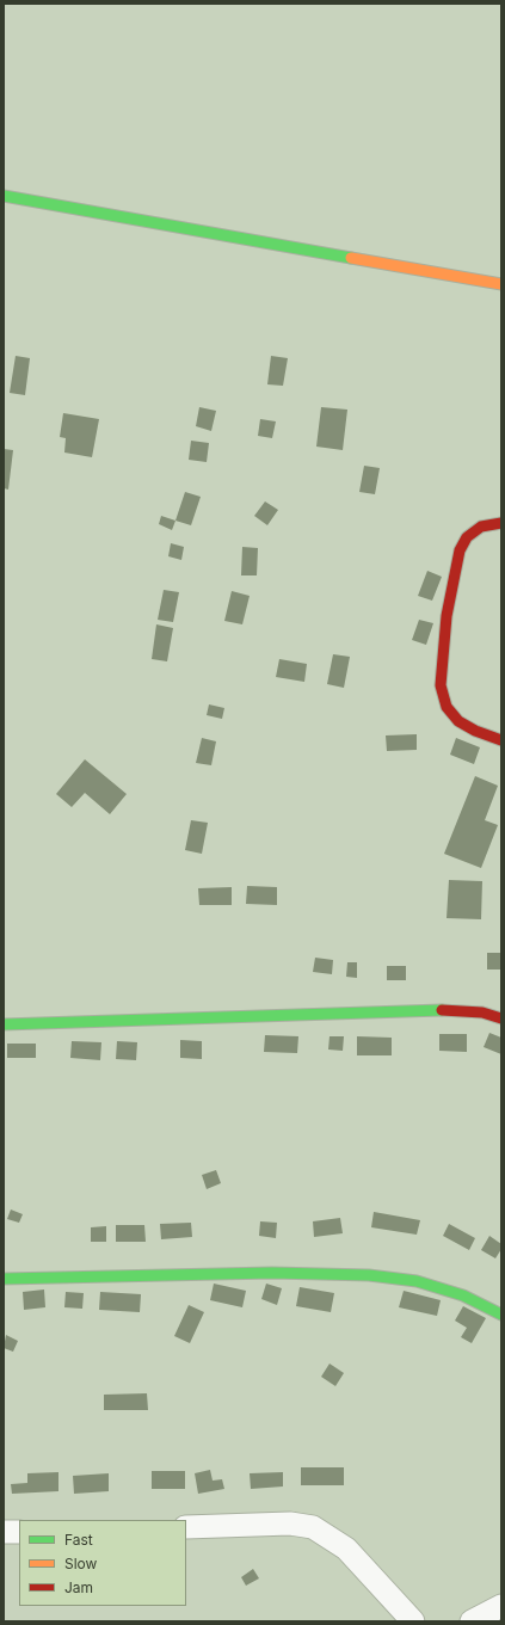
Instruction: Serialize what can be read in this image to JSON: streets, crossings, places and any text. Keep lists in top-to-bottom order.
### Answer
{
  "legend": ["Fast", "Slow", "Jam"]
}
